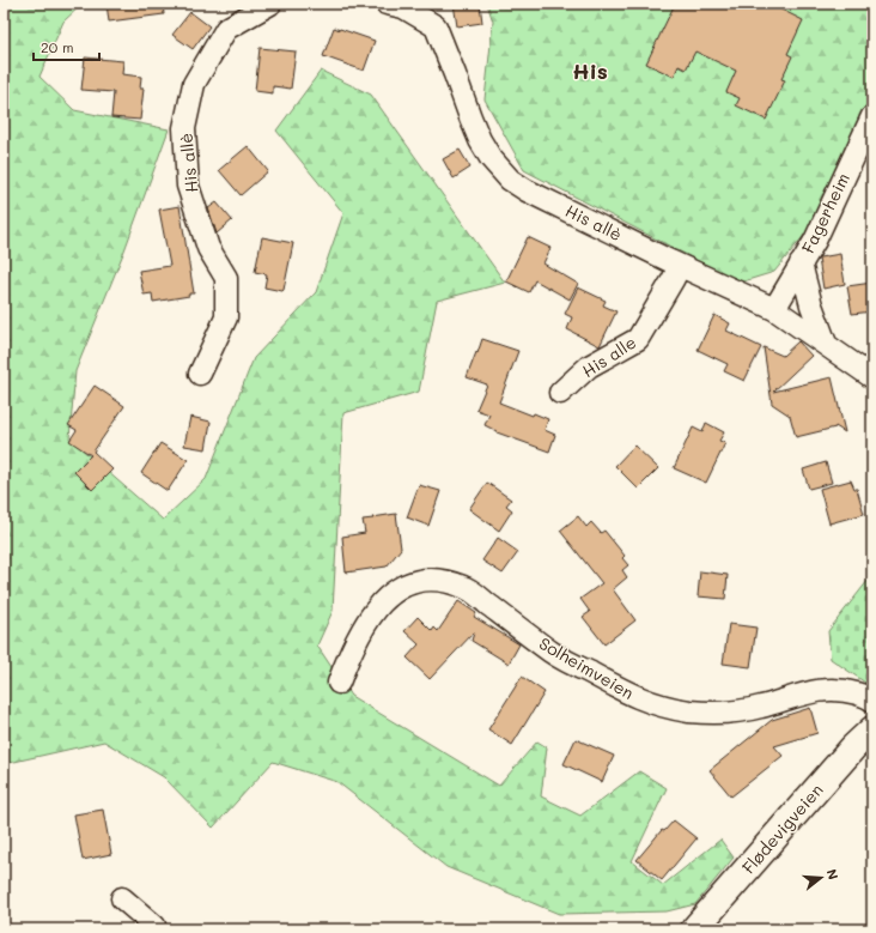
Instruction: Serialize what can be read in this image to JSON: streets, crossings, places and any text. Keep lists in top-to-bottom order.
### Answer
{
  "streets": {
    "main road": ["Flødevigveien"],
    "street": [
      "His allè",
      "Fagerheim",
      "His alle",
      "Solheimveien"
    ]
  },
  "crossings": [
    ["His allè", "Fagerheim"],
    ["His allè", "His alle"]
  ],
  "districts": ["His"],
  "scale_bar": "20 m",
  "north": "right"
}
